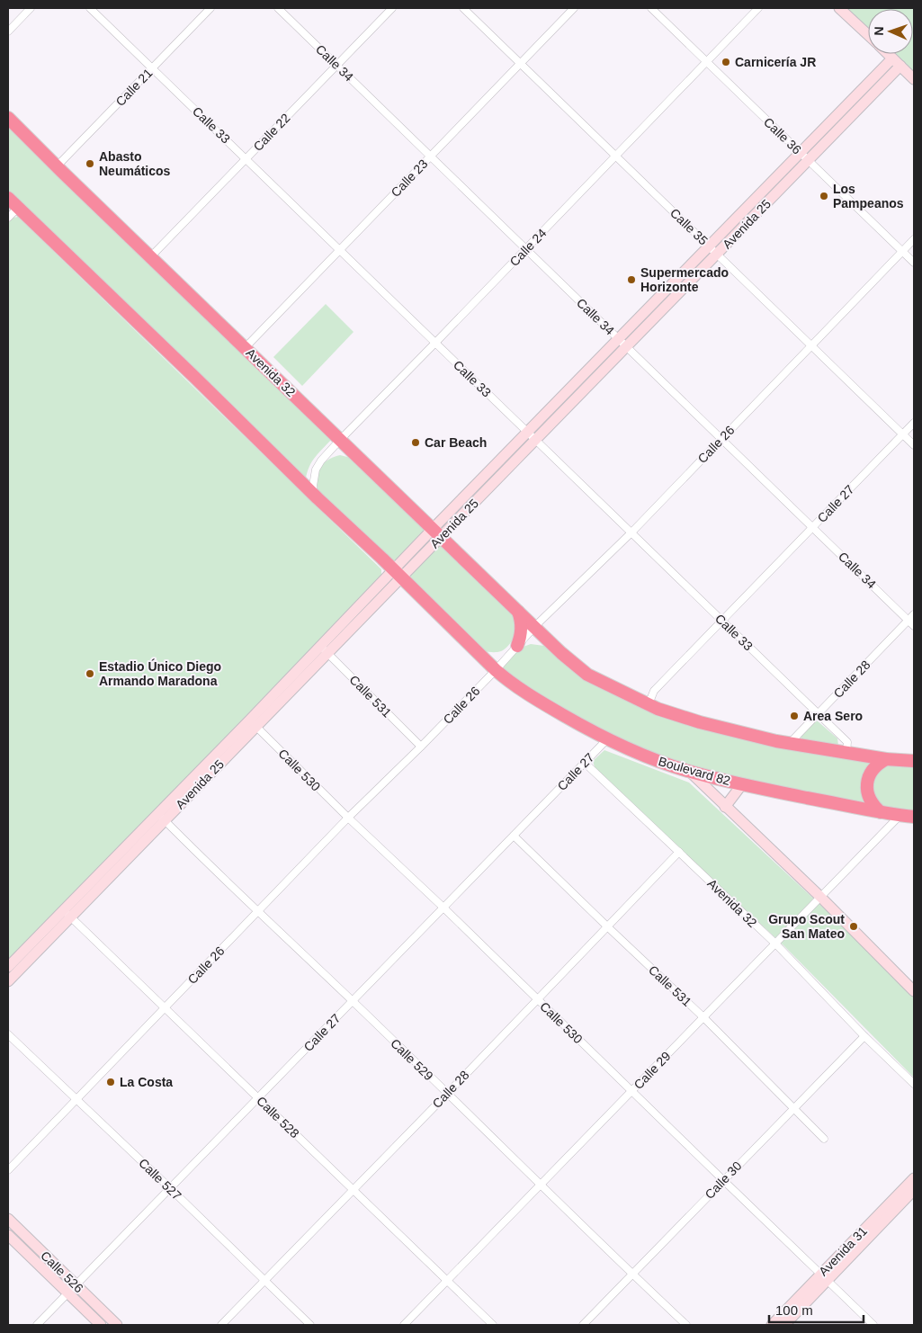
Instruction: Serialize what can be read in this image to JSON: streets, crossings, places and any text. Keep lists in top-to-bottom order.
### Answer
{
  "streets": {
    "highway": ["Avenida 32", "Boulevard 82"],
    "main road": ["Avenida 25", "Avenida 31", "Calle 526"],
    "street": [
      "Calle 34",
      "Calle 21",
      "Calle 33",
      "Calle 22",
      "Calle 36",
      "Calle 23",
      "Calle 35",
      "Calle 24",
      "Calle 26",
      "Calle 27",
      "Calle 28",
      "Calle 531",
      "Calle 530",
      "Calle 529",
      "Calle 29",
      "Calle 528",
      "Calle 527",
      "Calle 30"
    ]
  },
  "crossings": [
    ["Calle 34", "Calle 22"],
    ["Calle 34", "Calle 23"],
    ["Calle 34", "Avenida 25"],
    ["Calle 34", "Calle 24"],
    ["Calle 34", "Calle 26"],
    ["Calle 34", "Calle 27"],
    ["Calle 34", "Calle 28"],
    ["Calle 21", "Calle 33"],
    ["Calle 21", "Avenida 32"],
    ["Calle 33", "Calle 22"],
    ["Calle 33", "Calle 23"],
    ["Calle 33", "Avenida 25"],
    ["Calle 33", "Calle 24"],
    ["Calle 33", "Calle 26"],
    ["Calle 33", "Calle 27"],
    ["Calle 33", "Calle 28"],
    ["Calle 22", "Avenida 32"],
    ["Calle 36", "Avenida 25"],
    ["Calle 36", "Calle 24"],
    ["Calle 36", "Calle 26"],
    ["Calle 23", "Calle 35"],
    ["Calle 23", "Avenida 32"],
    ["Avenida 25", "Calle 35"],
    ["Avenida 25", "Avenida 32"],
    ["Avenida 25", "Calle 531"],
    ["Avenida 25", "Calle 530"],
    ["Avenida 25", "Calle 529"],
    ["Avenida 25", "Calle 528"],
    ["Calle 35", "Calle 24"],
    ["Calle 35", "Calle 26"],
    ["Calle 35", "Calle 27"],
    ["Calle 24", "Avenida 32"],
    ["Avenida 32", "Calle 26"],
    ["Avenida 32", "Calle 27"],
    ["Avenida 32", "Calle 28"],
    ["Avenida 32", "Calle 29"],
    ["Avenida 32", "Calle 30"],
    ["Calle 26", "Calle 531"],
    ["Calle 26", "Calle 530"],
    ["Calle 26", "Boulevard 82"],
    ["Calle 26", "Calle 529"],
    ["Calle 26", "Calle 528"],
    ["Calle 26", "Calle 527"],
    ["Calle 27", "Calle 531"],
    ["Calle 27", "Calle 530"],
    ["Calle 27", "Boulevard 82"],
    ["Calle 27", "Calle 529"],
    ["Calle 27", "Calle 528"],
    ["Calle 27", "Calle 527"],
    ["Calle 27", "Calle 526"],
    ["Calle 28", "Calle 531"],
    ["Calle 28", "Calle 530"],
    ["Calle 28", "Calle 529"],
    ["Calle 28", "Calle 528"],
    ["Calle 28", "Calle 527"],
    ["Calle 531", "Calle 29"],
    ["Calle 531", "Calle 30"],
    ["Calle 530", "Calle 29"],
    ["Calle 530", "Calle 30"],
    ["Calle 530", "Avenida 31"],
    ["Boulevard 82", "Calle 29"],
    ["Calle 529", "Calle 29"],
    ["Calle 529", "Calle 30"],
    ["Calle 29", "Calle 528"]
  ],
  "places": [
    "Carnicería JR",
    "Abasto Neumáticos",
    "Los Pampeanos",
    "Supermercado Horizonte",
    "Car Beach",
    "Estadio Único Diego Armando Maradona",
    "Area Sero",
    "Grupo Scout San Mateo",
    "La Costa"
  ],
  "scale_bar": "100 m",
  "north": "left"
}
